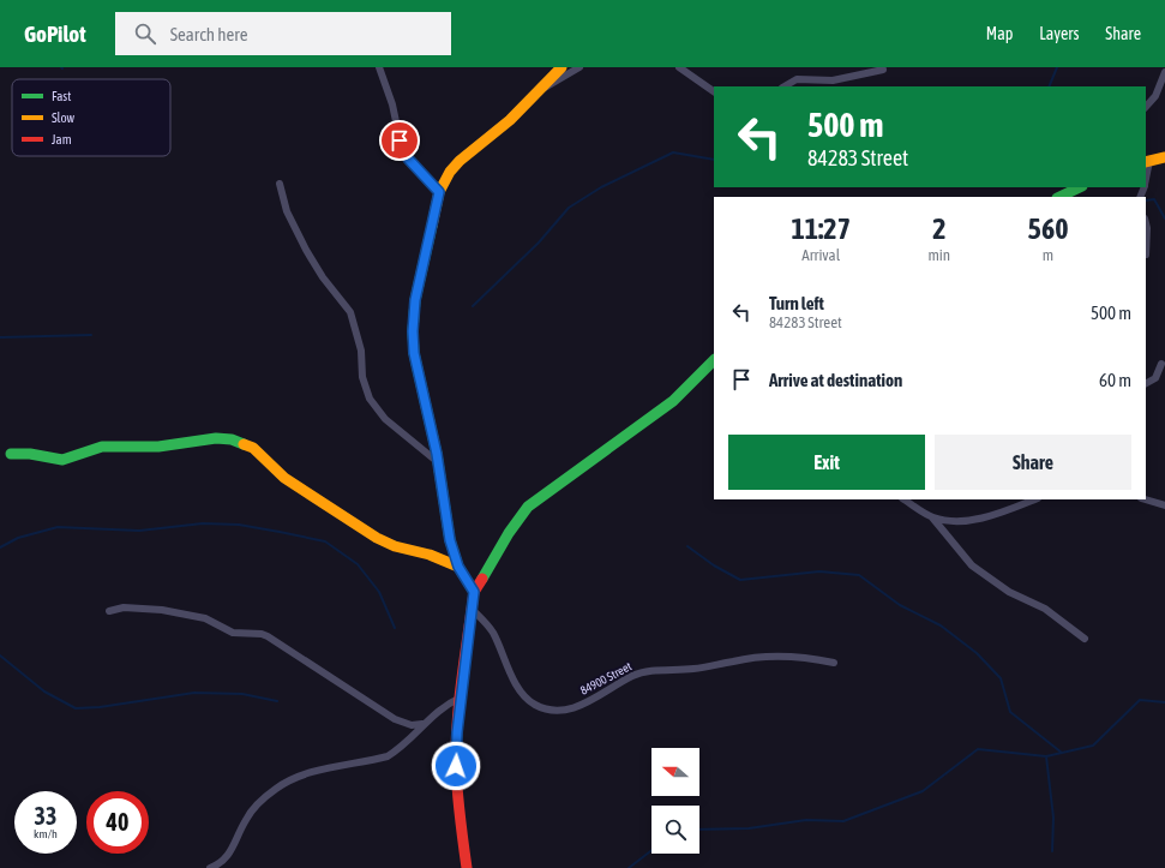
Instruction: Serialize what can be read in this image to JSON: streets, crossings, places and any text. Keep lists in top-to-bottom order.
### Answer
{
  "streets": {
    "street": ["84900 Street"]
  },
  "legend": ["Fast", "Slow", "Jam"],
  "north": "left",
  "page": {
    "header": "GoPilot",
    "search": "Search here",
    "nav": ["Map", "Layers", "Share"],
    "turn": ["500 m", "84283 Street"],
    "eta": [
      "11:27",
      "Arrival",
      "2",
      "min",
      "560",
      "m"
    ],
    "list": [
      {
        "name": "Turn left",
        "note": "84283 Street",
        "value": "500 m"
      },
      {
        "name": "Arrive at destination",
        "value": "60 m"
      }
    ],
    "buttons": ["Exit", "Share"],
    "speed": "33 km/h",
    "limit": "40"
  }
}
